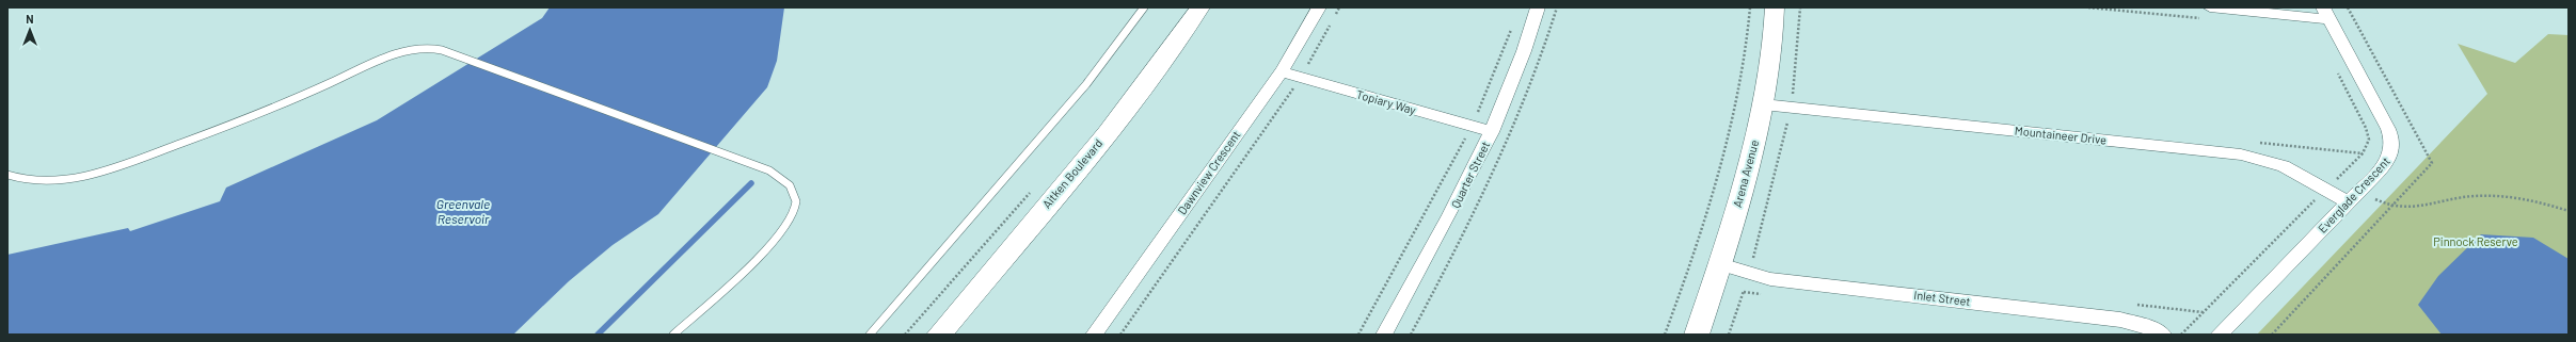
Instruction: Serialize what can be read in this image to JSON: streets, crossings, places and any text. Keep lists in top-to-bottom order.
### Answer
{
  "streets": {
    "main road": ["Aitken Boulevard", "Arena Avenue"],
    "street": [
      "Topiary Way",
      "Mountaineer Drive",
      "Dawnview Crescent",
      "Quarter Street",
      "Everglade Crescent",
      "Inlet Street"
    ]
  },
  "crossings": [
    ["Topiary Way", "Dawnview Crescent"],
    ["Topiary Way", "Quarter Street"],
    ["Mountaineer Drive", "Arena Avenue"],
    ["Mountaineer Drive", "Everglade Crescent"],
    ["Arena Avenue", "Inlet Street"]
  ],
  "water": ["Greenvale Reservoir"],
  "parks": ["Pinnock Reserve"],
  "north": "top"
}
